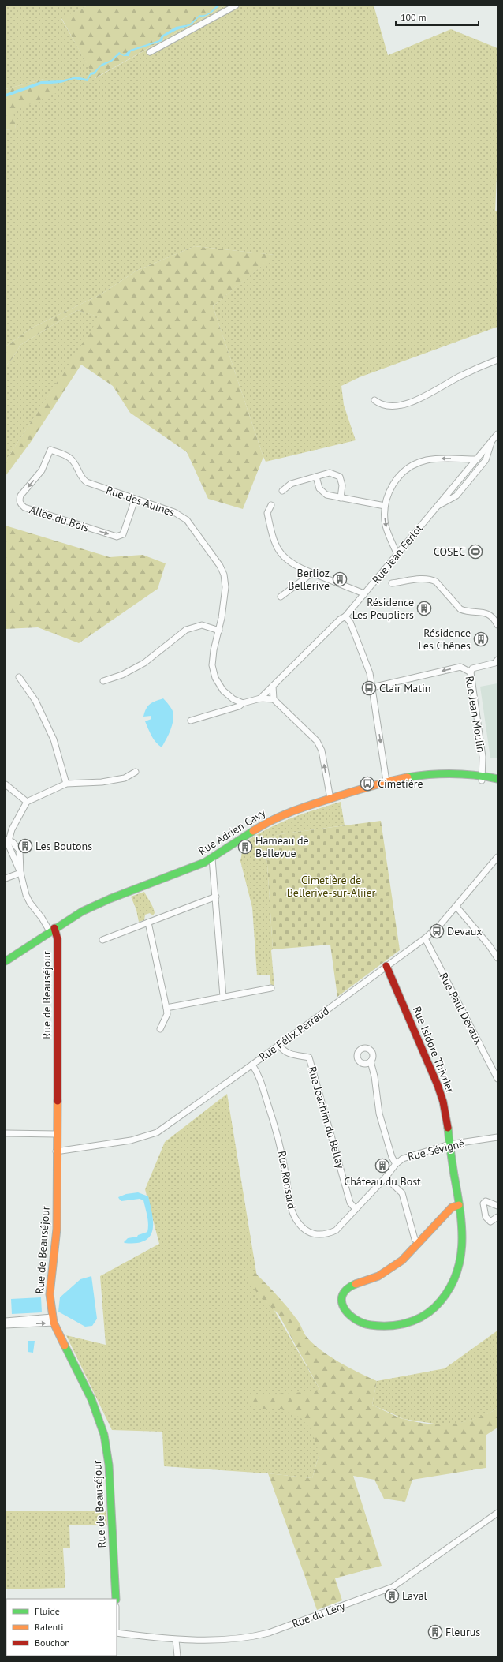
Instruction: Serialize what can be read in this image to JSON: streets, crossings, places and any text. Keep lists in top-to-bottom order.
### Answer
{
  "streets": {
    "street": [
      "Rue des Aulnes",
      "Allée du Bois",
      "Rue Jean Ferlot",
      "Rue Jean Moulin",
      "Rue Adrien Cavy",
      "Rue de Beauséjour",
      "Rue Paul Devaux",
      "Rue Félix Perraud",
      "Rue Isidore Thivrier",
      "Rue Joachim du Bellay",
      "Rue Sévigné",
      "Rue Ronsard",
      "Rue du Léry"
    ]
  },
  "crossings": [
    ["Rue des Aulnes", "Allée du Bois"],
    ["Rue Jean Moulin", "Rue Adrien Cavy"],
    ["Rue Adrien Cavy", "Rue de Beauséjour"],
    ["Rue de Beauséjour", "Rue Félix Perraud"],
    ["Rue Paul Devaux", "Rue Félix Perraud"],
    ["Rue Félix Perraud", "Rue Isidore Thivrier"],
    ["Rue Félix Perraud", "Rue Joachim du Bellay"],
    ["Rue Félix Perraud", "Rue Ronsard"],
    ["Rue Isidore Thivrier", "Rue Sévigné"],
    ["Rue Joachim du Bellay", "Rue Ronsard"],
    ["Rue Sévigné", "Rue Ronsard"]
  ],
  "one_way": ["Rue Jean Moulin"],
  "parks": ["Cimetière de Bellerive-sur-Aliier"],
  "places": {
    "sports": ["COSEC"],
    "building": [
      "Berlioz Bellerive",
      "Résidence Les Peupliers",
      "Résidence Les Chênes",
      "Les Boutons",
      "Hameau de Bellevue",
      "Château du Bost",
      "Laval",
      "Fleurus"
    ],
    "bus stop": ["Clair Matin", "Cimetière", "Devaux"]
  },
  "legend": ["Fluide", "Ralenti", "Bouchon"],
  "scale_bar": "100 m"
}
